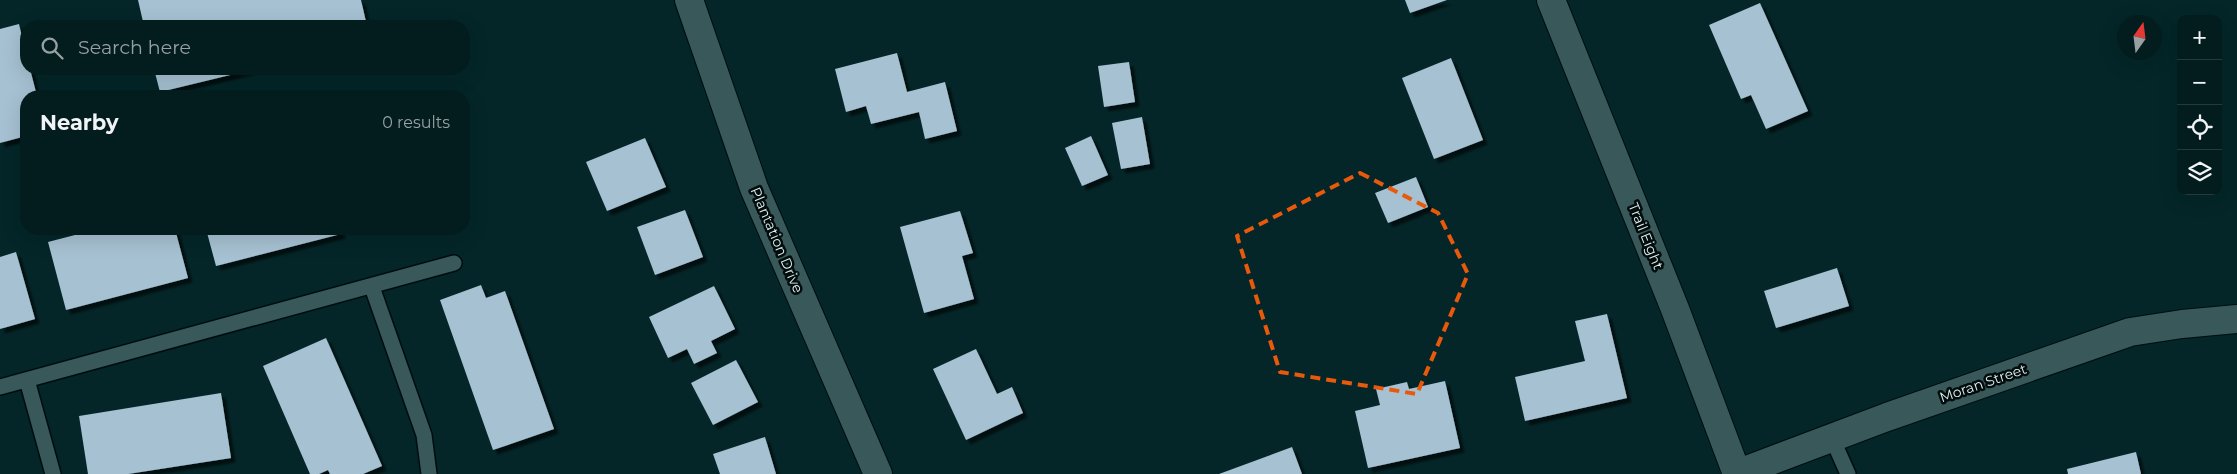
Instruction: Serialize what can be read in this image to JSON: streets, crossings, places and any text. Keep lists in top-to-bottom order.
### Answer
{
  "streets": {
    "street": ["Trail Eight", "Plantation Drive", "Moran Street"]
  },
  "crossings": [
    ["Trail Eight", "Moran Street"]
  ],
  "north": "top",
  "page": {
    "map_buttons": ["+", "−"],
    "search": "Search here",
    "heading": ["Nearby", "0 results"]
  }
}
